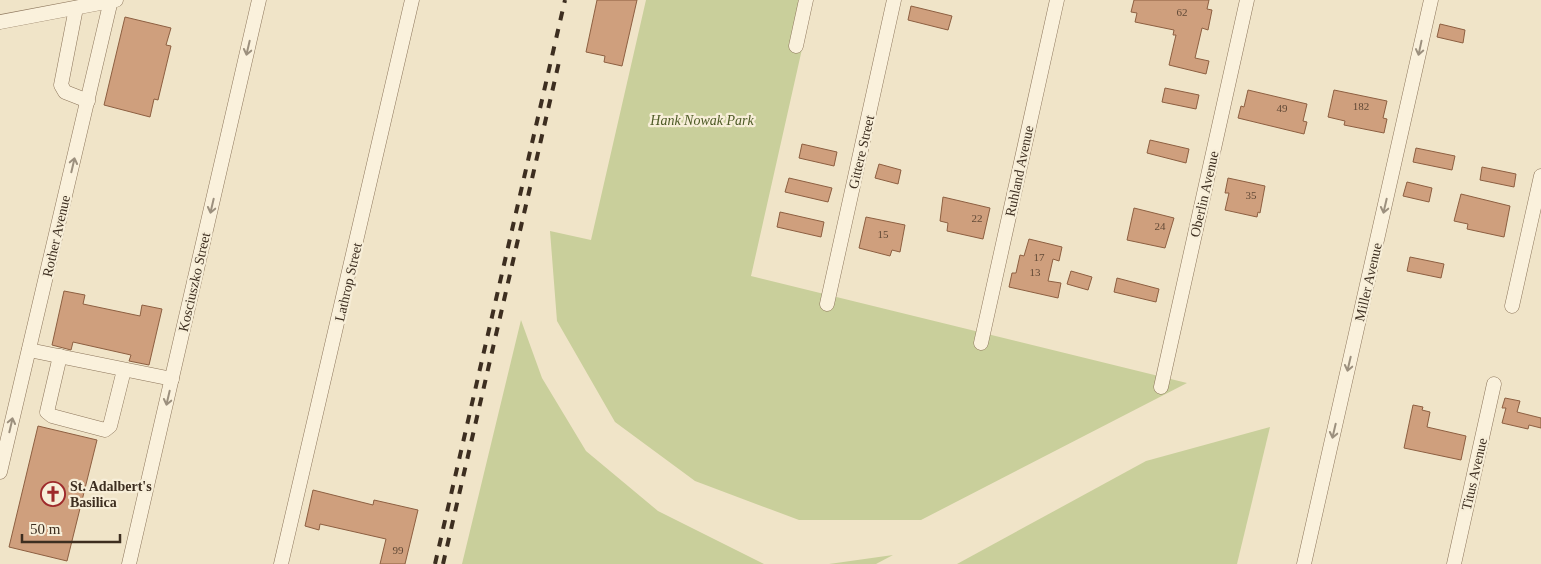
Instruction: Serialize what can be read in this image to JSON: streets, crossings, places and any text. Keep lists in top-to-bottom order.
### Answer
{
  "streets": {
    "street": [
      "Gittere Street",
      "Ruhland Avenue",
      "Oberlin Avenue",
      "Rother Avenue",
      "Kosciuszko Street",
      "Lathrop Street",
      "Miller Avenue",
      "Titus Avenue"
    ]
  },
  "one_way": ["Rother Avenue", "Kosciuszko Street", "Miller Avenue"],
  "parks": ["Hank Nowak Park"],
  "places": {
    "church": ["St. Adalbert's Basilica"]
  },
  "house_numbers": [
    "62",
    "182",
    "49",
    "35",
    "22",
    "24",
    "15",
    "17",
    "13",
    "99"
  ],
  "scale_bar": "50 m"
}
